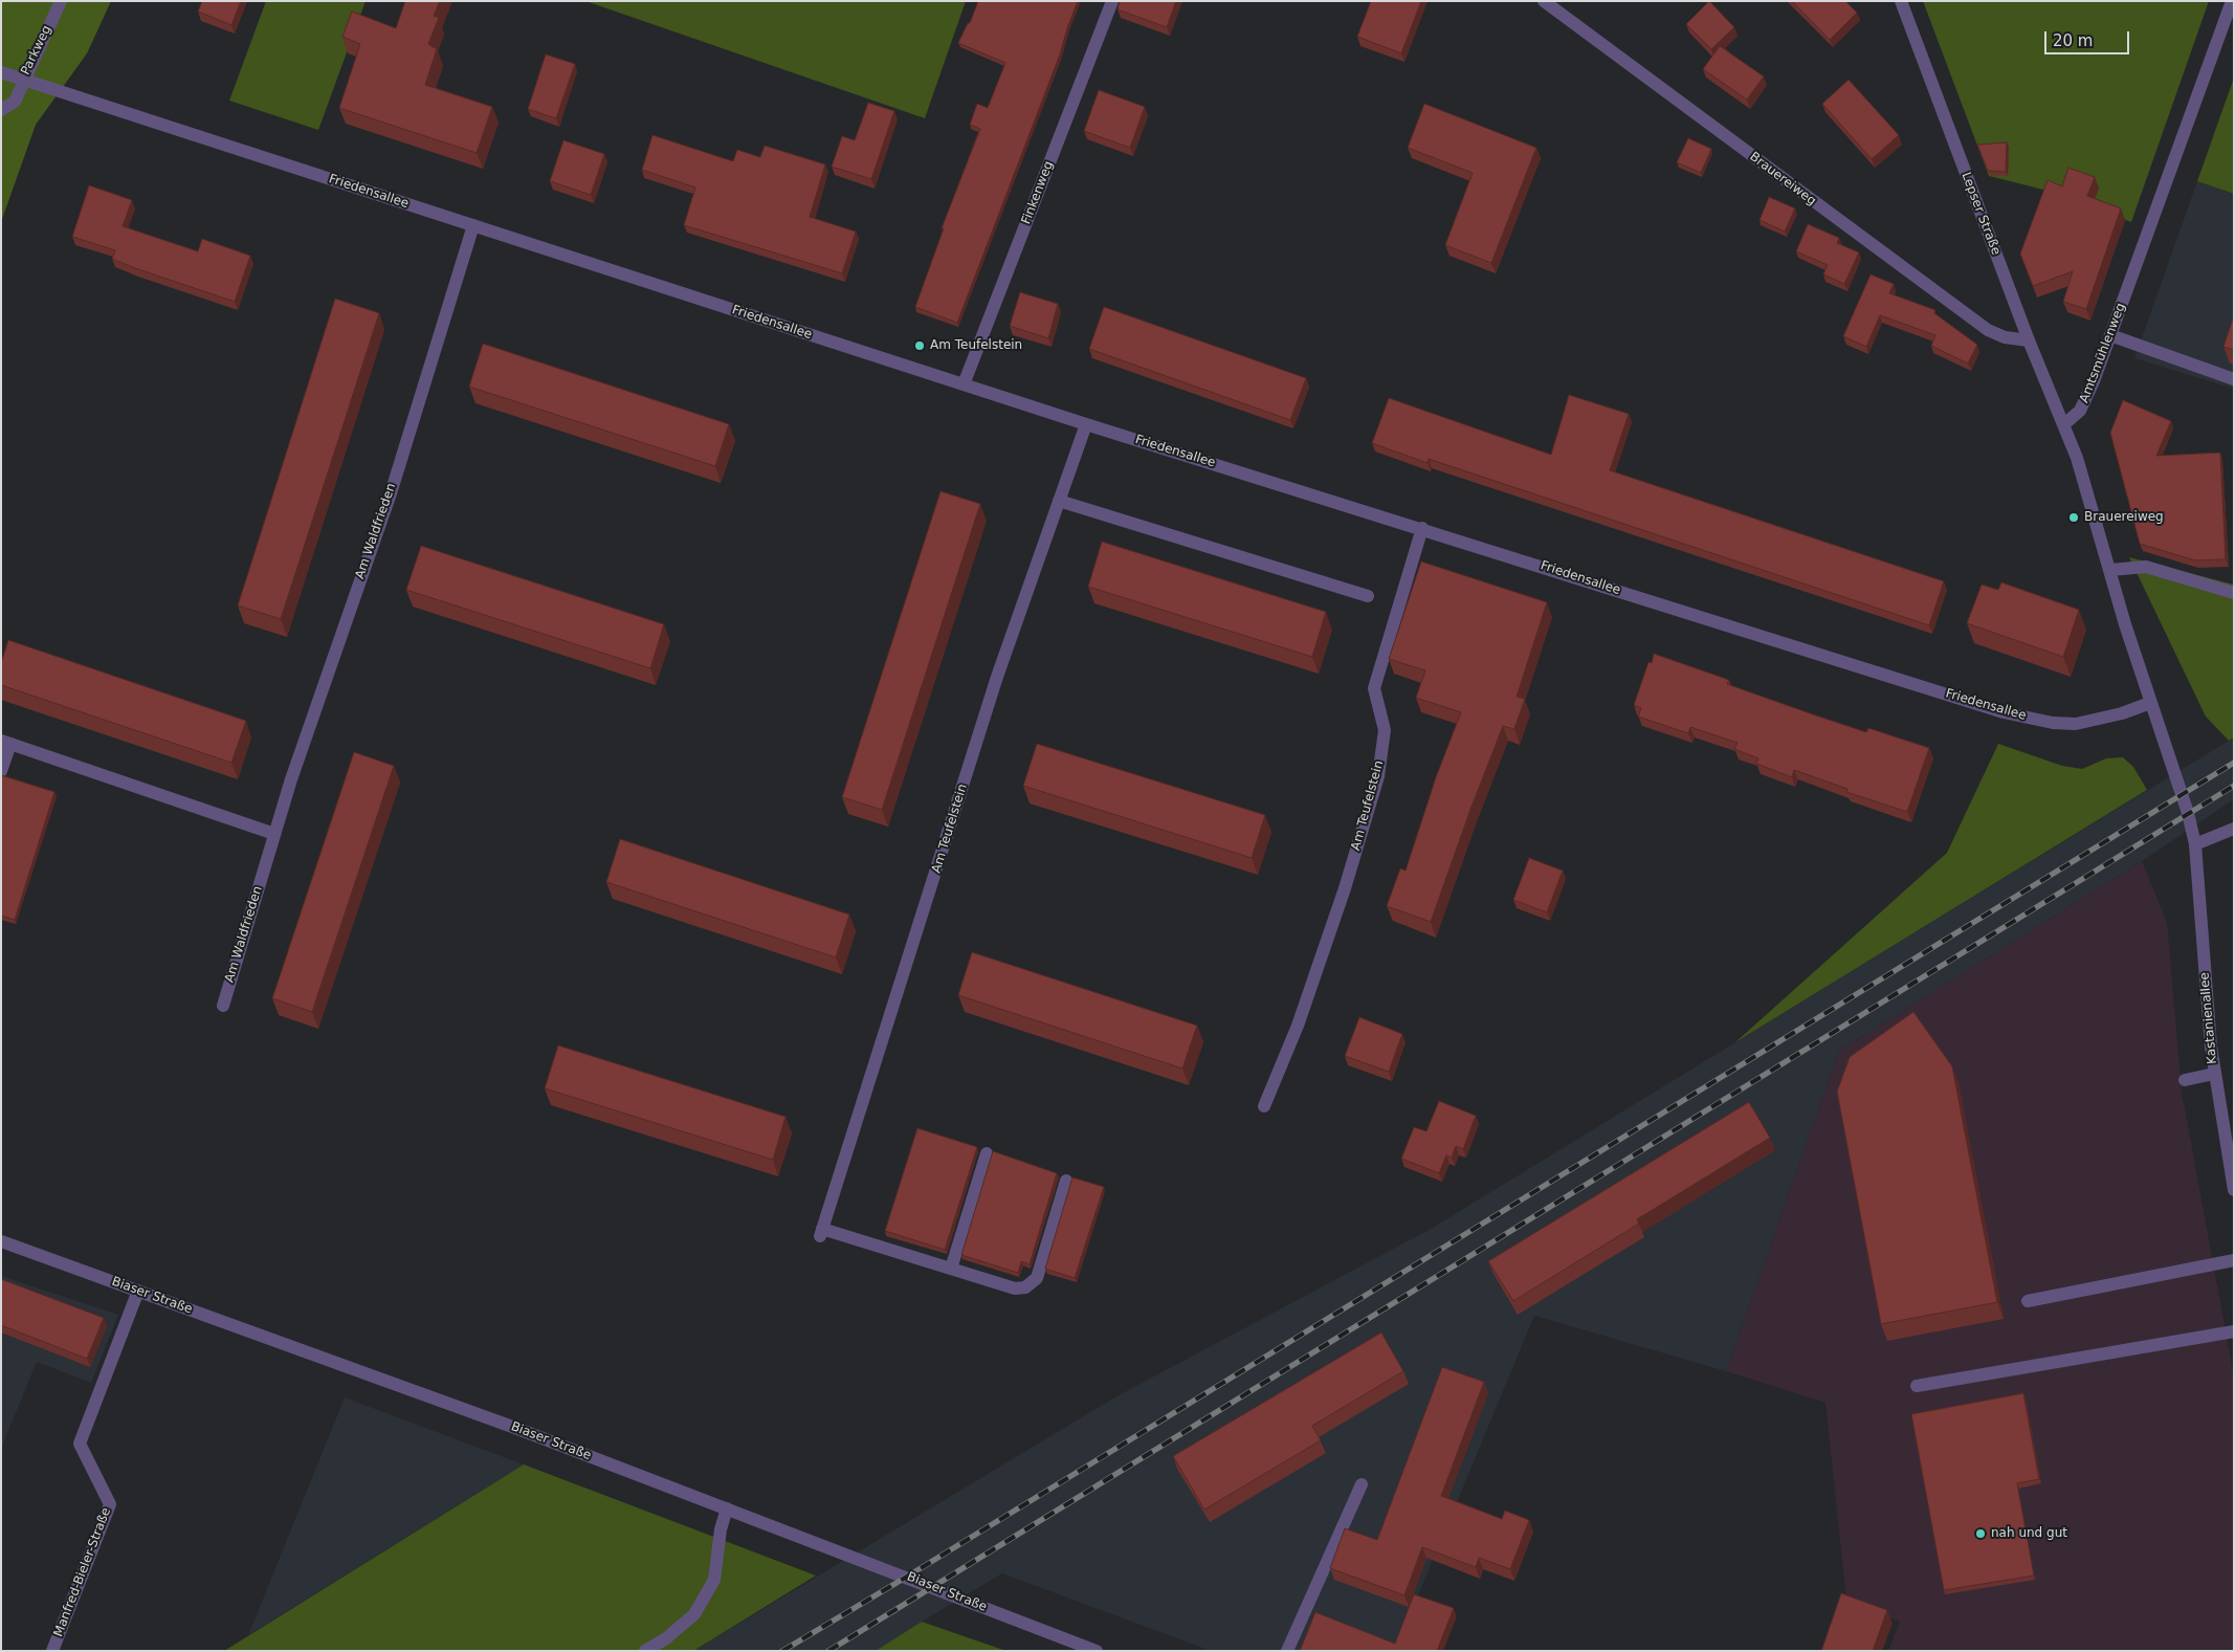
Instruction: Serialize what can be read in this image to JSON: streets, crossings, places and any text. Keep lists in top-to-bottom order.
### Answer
{
  "streets": {
    "street": [
      "Parkweg",
      "Brauereiweg",
      "Friedensallee",
      "Finkenweg",
      "Lepser Straße",
      "Amtsmühlenweg",
      "Am Waldfrieden",
      "Am Teufelstein",
      "Kastanienallee",
      "Biaser Straße",
      "Manfred-Bieler-Straße"
    ]
  },
  "crossings": [
    ["Parkweg", "Friedensallee"],
    ["Brauereiweg", "Lepser Straße"],
    ["Friedensallee", "Finkenweg"],
    ["Friedensallee", "Am Waldfrieden"],
    ["Friedensallee", "Am Teufelstein"],
    ["Lepser Straße", "Amtsmühlenweg"],
    ["Biaser Straße", "Manfred-Bieler-Straße"]
  ],
  "places": ["Am Teufelstein", "Brauereiweg", "nah und gut"],
  "scale_bar": "20 m"
}
